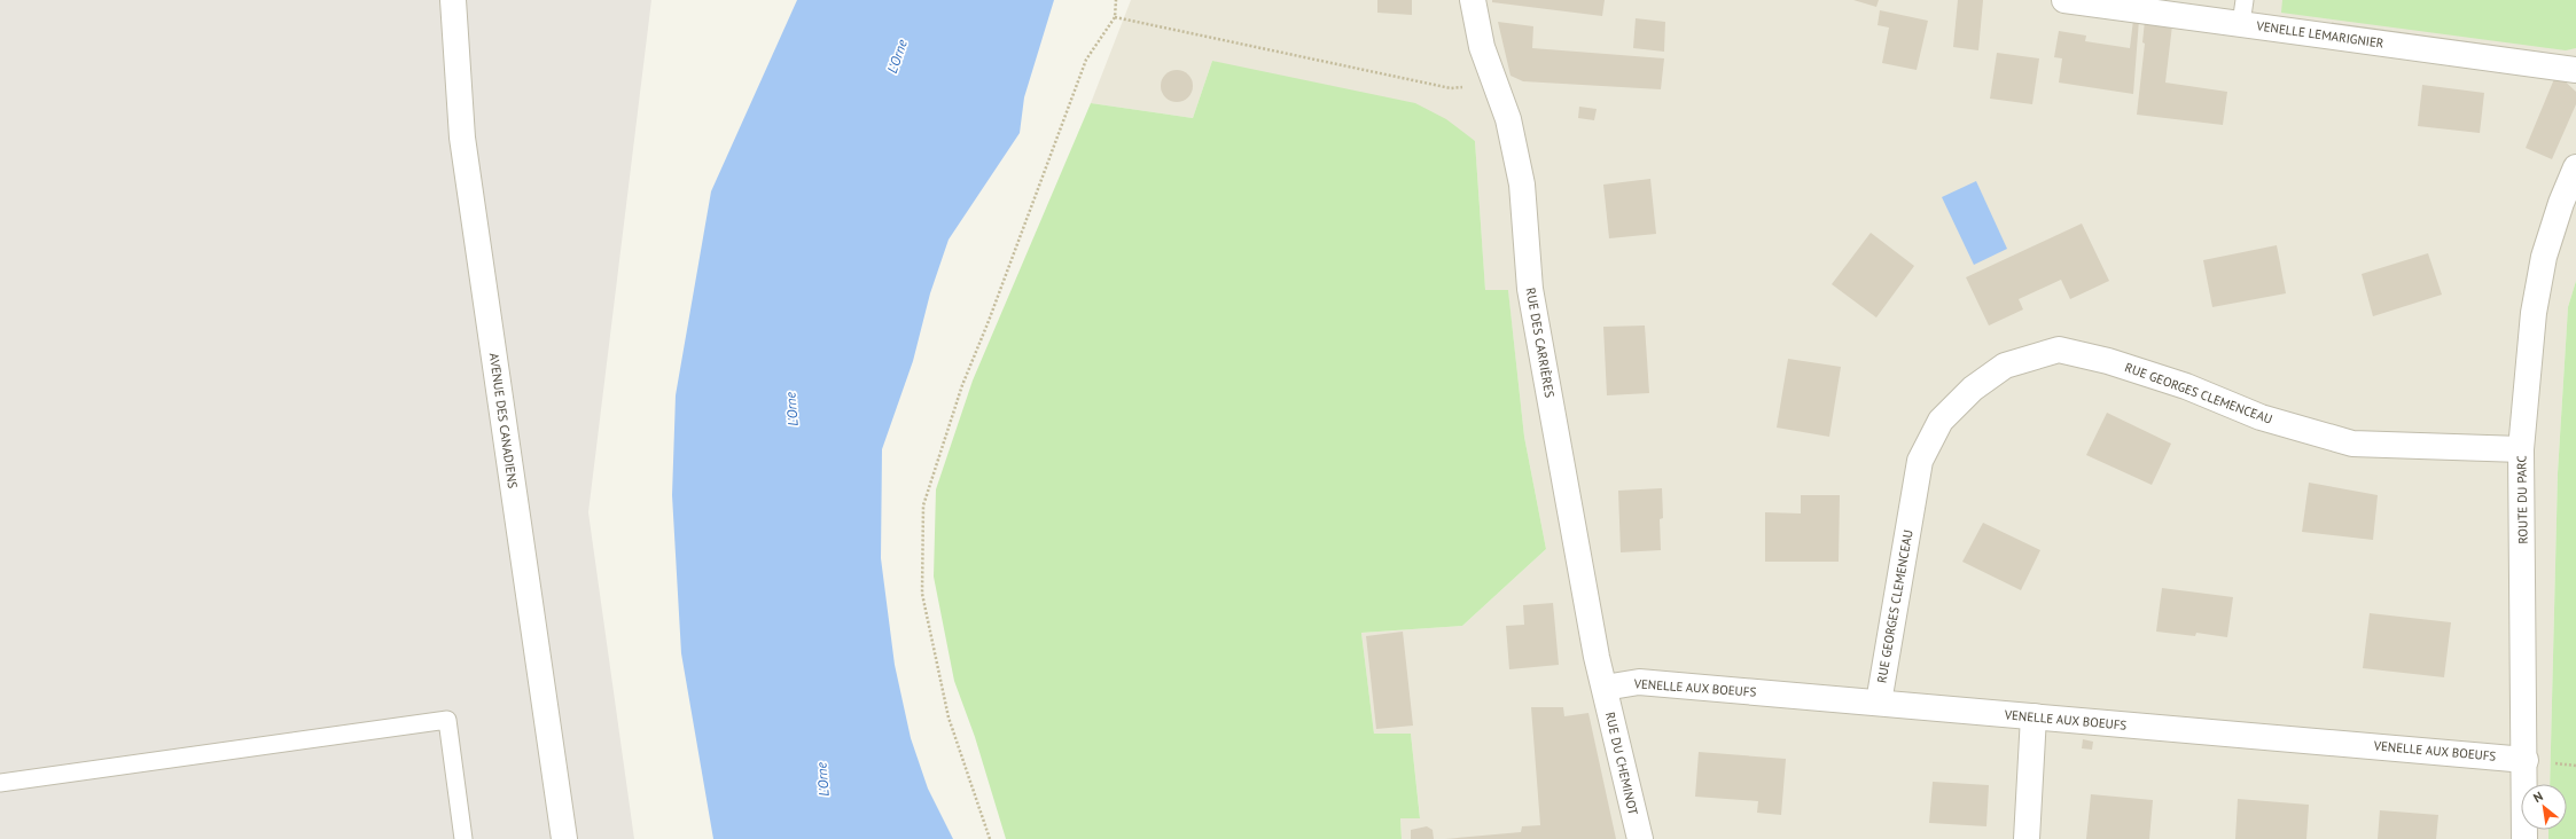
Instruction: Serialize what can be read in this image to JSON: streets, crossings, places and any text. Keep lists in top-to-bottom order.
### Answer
{
  "streets": {
    "street": [
      "VENELLE LEMARIGNIER",
      "RUE DES CARRIÈRES",
      "RUE GEORGES CLEMENCEAU",
      "AVENUE DES CANADIENS",
      "ROUTE DU PARC",
      "VENELLE AUX BOEUFS",
      "RUE DU CHEMINOT"
    ]
  },
  "crossings": [
    ["RUE DES CARRIÈRES", "VENELLE AUX BOEUFS"],
    ["RUE DES CARRIÈRES", "RUE DU CHEMINOT"],
    ["RUE GEORGES CLEMENCEAU", "ROUTE DU PARC"],
    ["RUE GEORGES CLEMENCEAU", "VENELLE AUX BOEUFS"],
    ["ROUTE DU PARC", "VENELLE AUX BOEUFS"],
    ["VENELLE AUX BOEUFS", "RUE DU CHEMINOT"]
  ],
  "water": ["L'Orne"],
  "north": "top left"
}
